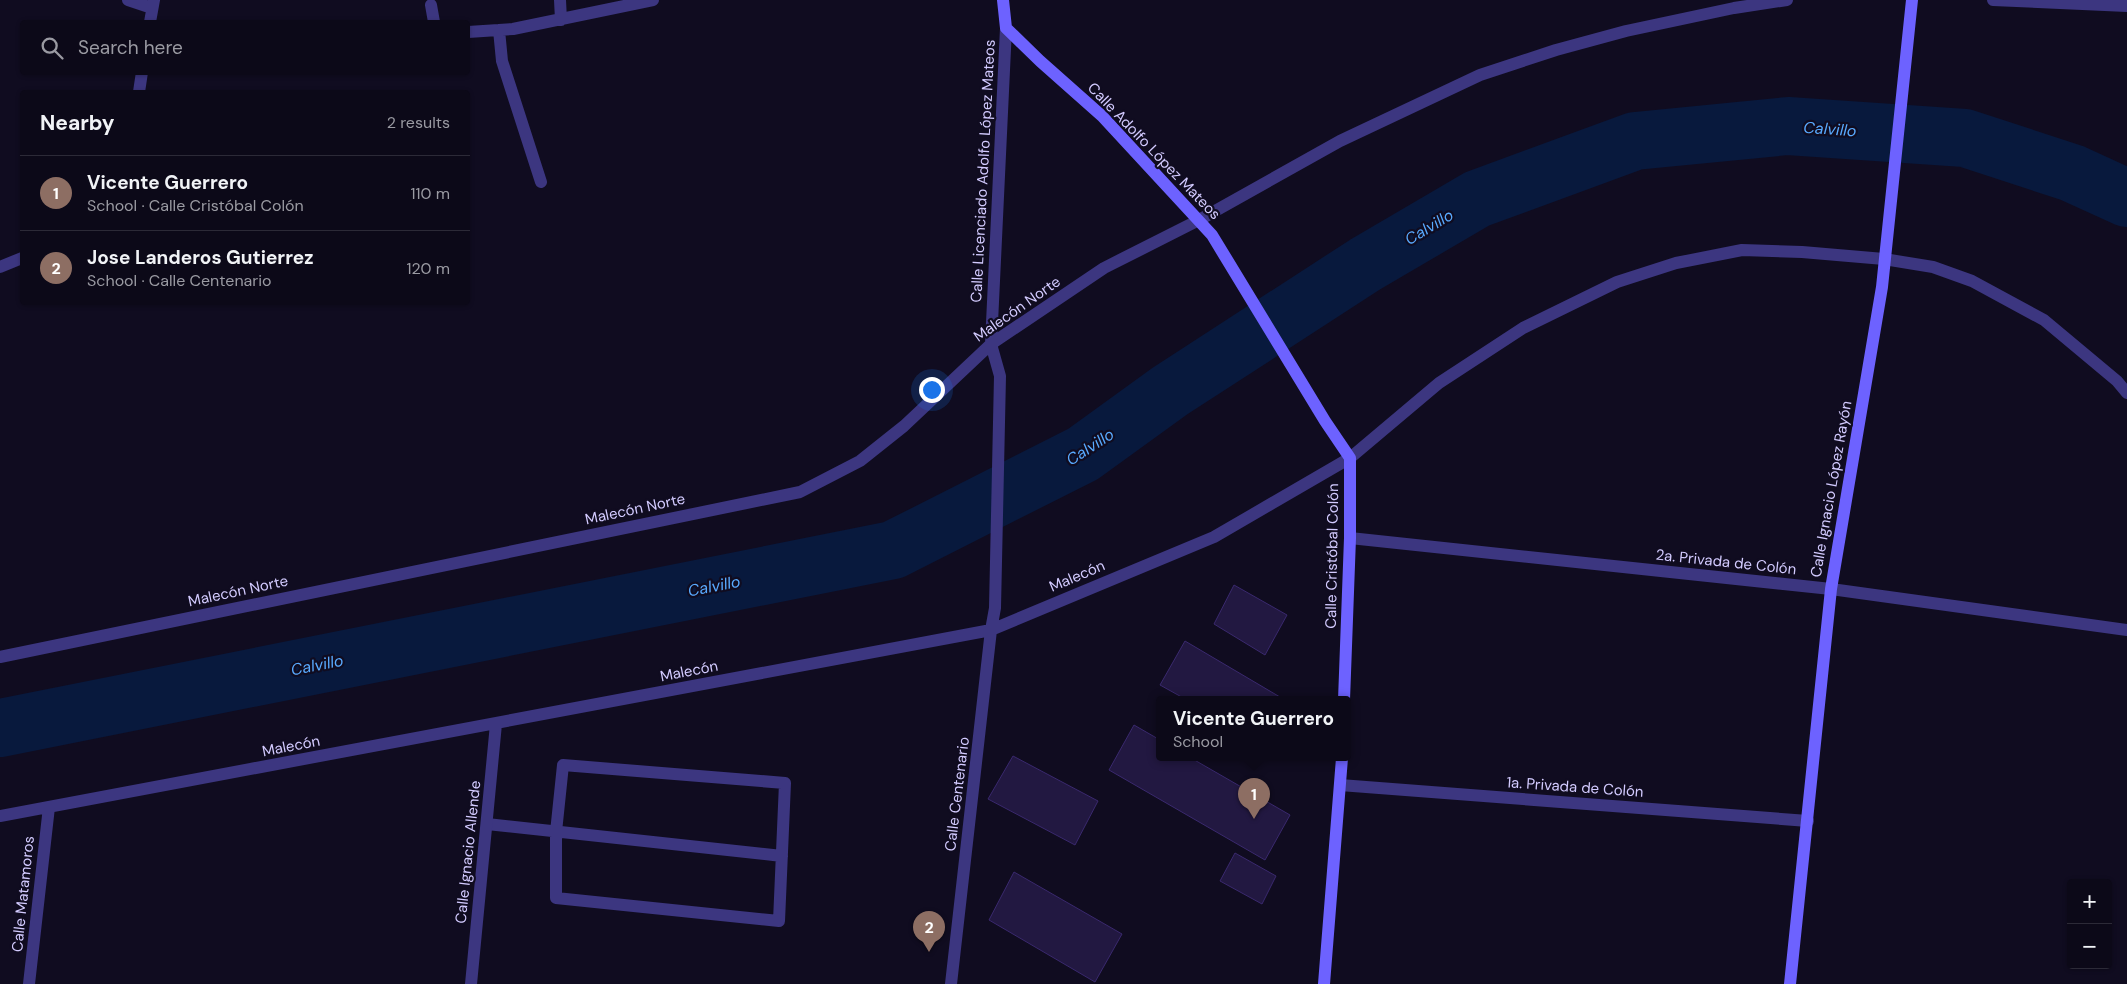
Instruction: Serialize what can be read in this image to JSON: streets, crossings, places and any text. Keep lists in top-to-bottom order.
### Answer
{
  "streets": {
    "street": [
      "Calle Adolfo López Mateos",
      "Calle Licenciado Adolfo López Mateos",
      "Malecón Norte",
      "Calle Ignacio López Rayón",
      "Calle Cristóbal Colón",
      "2a. Privada de Colón",
      "Malecón",
      "1a. Privada de Colón",
      "Calle Centenario",
      "Calle Ignacio Allende",
      "Calle Matamoros"
    ]
  },
  "crossings": [
    ["Calle Adolfo López Mateos", "Calle Licenciado Adolfo López Mateos"],
    ["Calle Adolfo López Mateos", "Malecón Norte"],
    ["Calle Adolfo López Mateos", "Calle Cristóbal Colón"],
    ["Calle Adolfo López Mateos", "Malecón"],
    ["Calle Licenciado Adolfo López Mateos", "Malecón Norte"],
    ["Calle Licenciado Adolfo López Mateos", "Calle Centenario"],
    ["Calle Ignacio López Rayón", "2a. Privada de Colón"],
    ["Calle Ignacio López Rayón", "Malecón"],
    ["Calle Ignacio López Rayón", "1a. Privada de Colón"],
    ["Calle Cristóbal Colón", "2a. Privada de Colón"],
    ["Calle Cristóbal Colón", "Malecón"],
    ["Malecón", "Calle Centenario"],
    ["Malecón", "Calle Ignacio Allende"],
    ["Malecón", "Calle Matamoros"]
  ],
  "water": ["Calvillo"],
  "page": {
    "search": "Search here",
    "heading": ["Nearby", "2 results"],
    "list": [
      {
        "mark": "1",
        "name": "Vicente Guerrero",
        "note": "School · Calle Cristóbal Colón",
        "value": "110 m"
      },
      {
        "mark": "2",
        "name": "Jose Landeros Gutierrez",
        "note": "School · Calle Centenario",
        "value": "120 m"
      }
    ],
    "popup": ["Vicente Guerrero", "School"],
    "pins": ["1", "2"],
    "map_buttons": ["+", "−"]
  }
}
